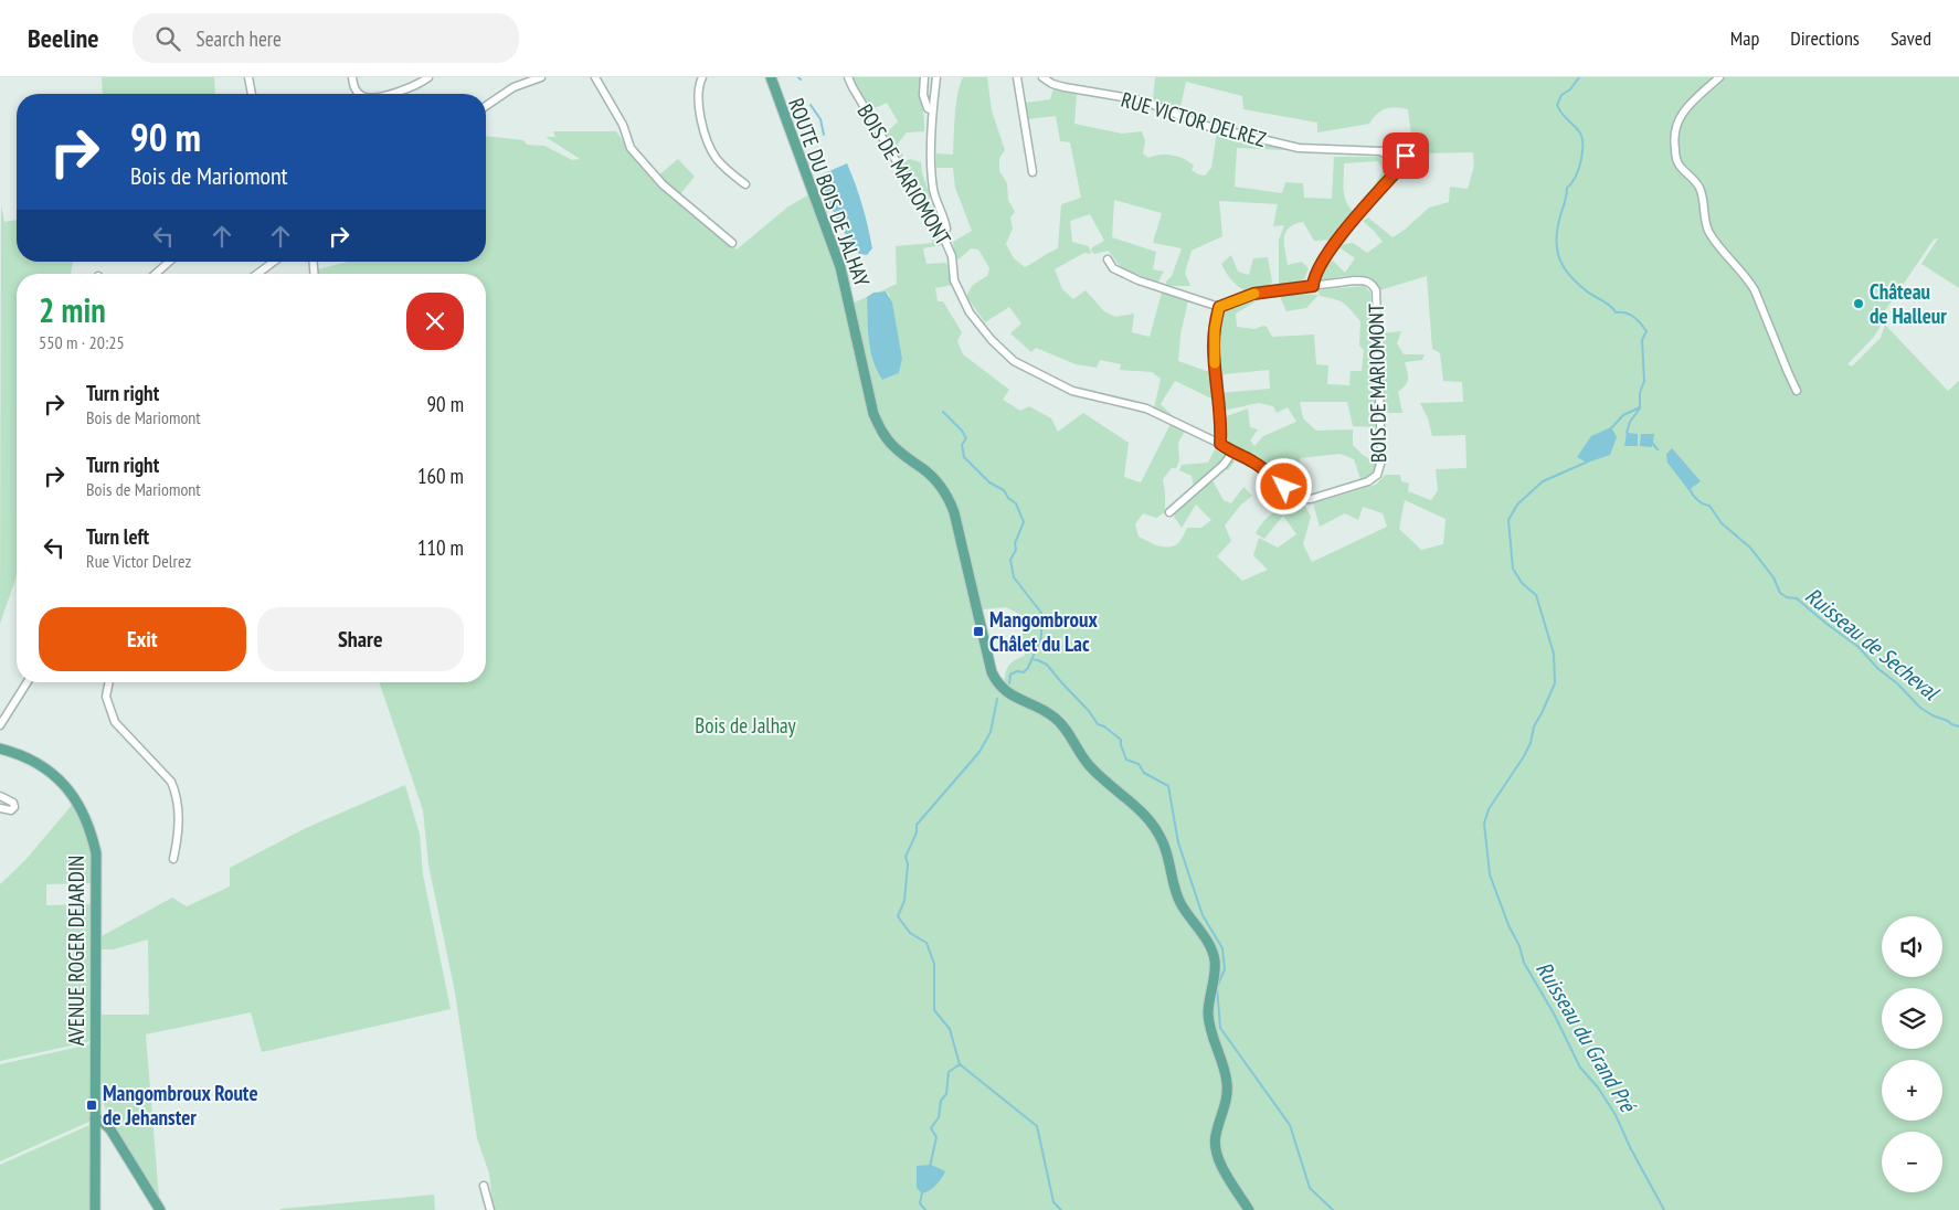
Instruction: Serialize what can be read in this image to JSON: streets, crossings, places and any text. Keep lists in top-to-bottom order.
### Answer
{
  "streets": {
    "main road": ["ROUTE DU BOIS DE JALHAY", "AVENUE ROGER DEJARDIN"],
    "street": ["RUE VICTOR DELREZ", "BOIS DE MARIOMONT"]
  },
  "water": ["Ruisseau de Secheval", "Ruisseau du Grand Pré"],
  "parks": ["Bois de Jalhay"],
  "places": {
    "other": ["Château de Halleur"],
    "transit": ["Mangombroux Châlet du Lac", "Mangombroux Route de Jehanster"]
  },
  "page": {
    "header": "Beeline",
    "search": "Search here",
    "nav": ["Map", "Directions", "Saved"],
    "turn": ["90 m", "Bois de Mariomont"],
    "heading": ["2 min", "550 m · 20:25"],
    "list": [
      {
        "name": "Turn right",
        "note": "Bois de Mariomont",
        "value": "90 m"
      },
      {
        "name": "Turn right",
        "note": "Bois de Mariomont",
        "value": "160 m"
      },
      {
        "name": "Turn left",
        "note": "Rue Victor Delrez",
        "value": "110 m"
      }
    ],
    "buttons": ["Exit", "Share"],
    "map_buttons": ["+", "−"]
  }
}
